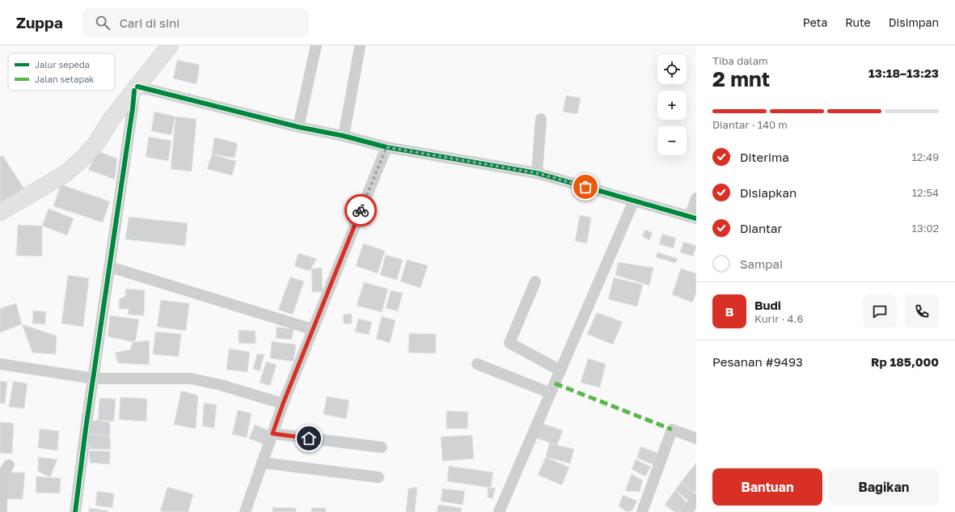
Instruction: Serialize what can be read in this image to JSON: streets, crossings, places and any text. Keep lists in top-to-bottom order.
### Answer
{
  "legend": ["Jalur sepeda", "Jalan setapak"],
  "page": {
    "header": "Zuppa",
    "search": "Cari di sini",
    "nav": ["Peta", "Rute", "Disimpan"],
    "heading": ["2 mnt", "Tiba dalam", "13:18–13:23"],
    "panel": [
      "Budi",
      "Kurir · 4.6",
      "Pesanan #9493",
      "Rp 185,000"
    ],
    "map_buttons": ["+", "−"],
    "bar": "Diantar · 140 m",
    "list": [
      ["Diterima", "12:49"],
      ["Disiapkan", "12:54"],
      ["Diantar", "13:02"],
      "Sampai"
    ],
    "round": "B",
    "buttons": ["Bantuan", "Bagikan"]
  }
}
